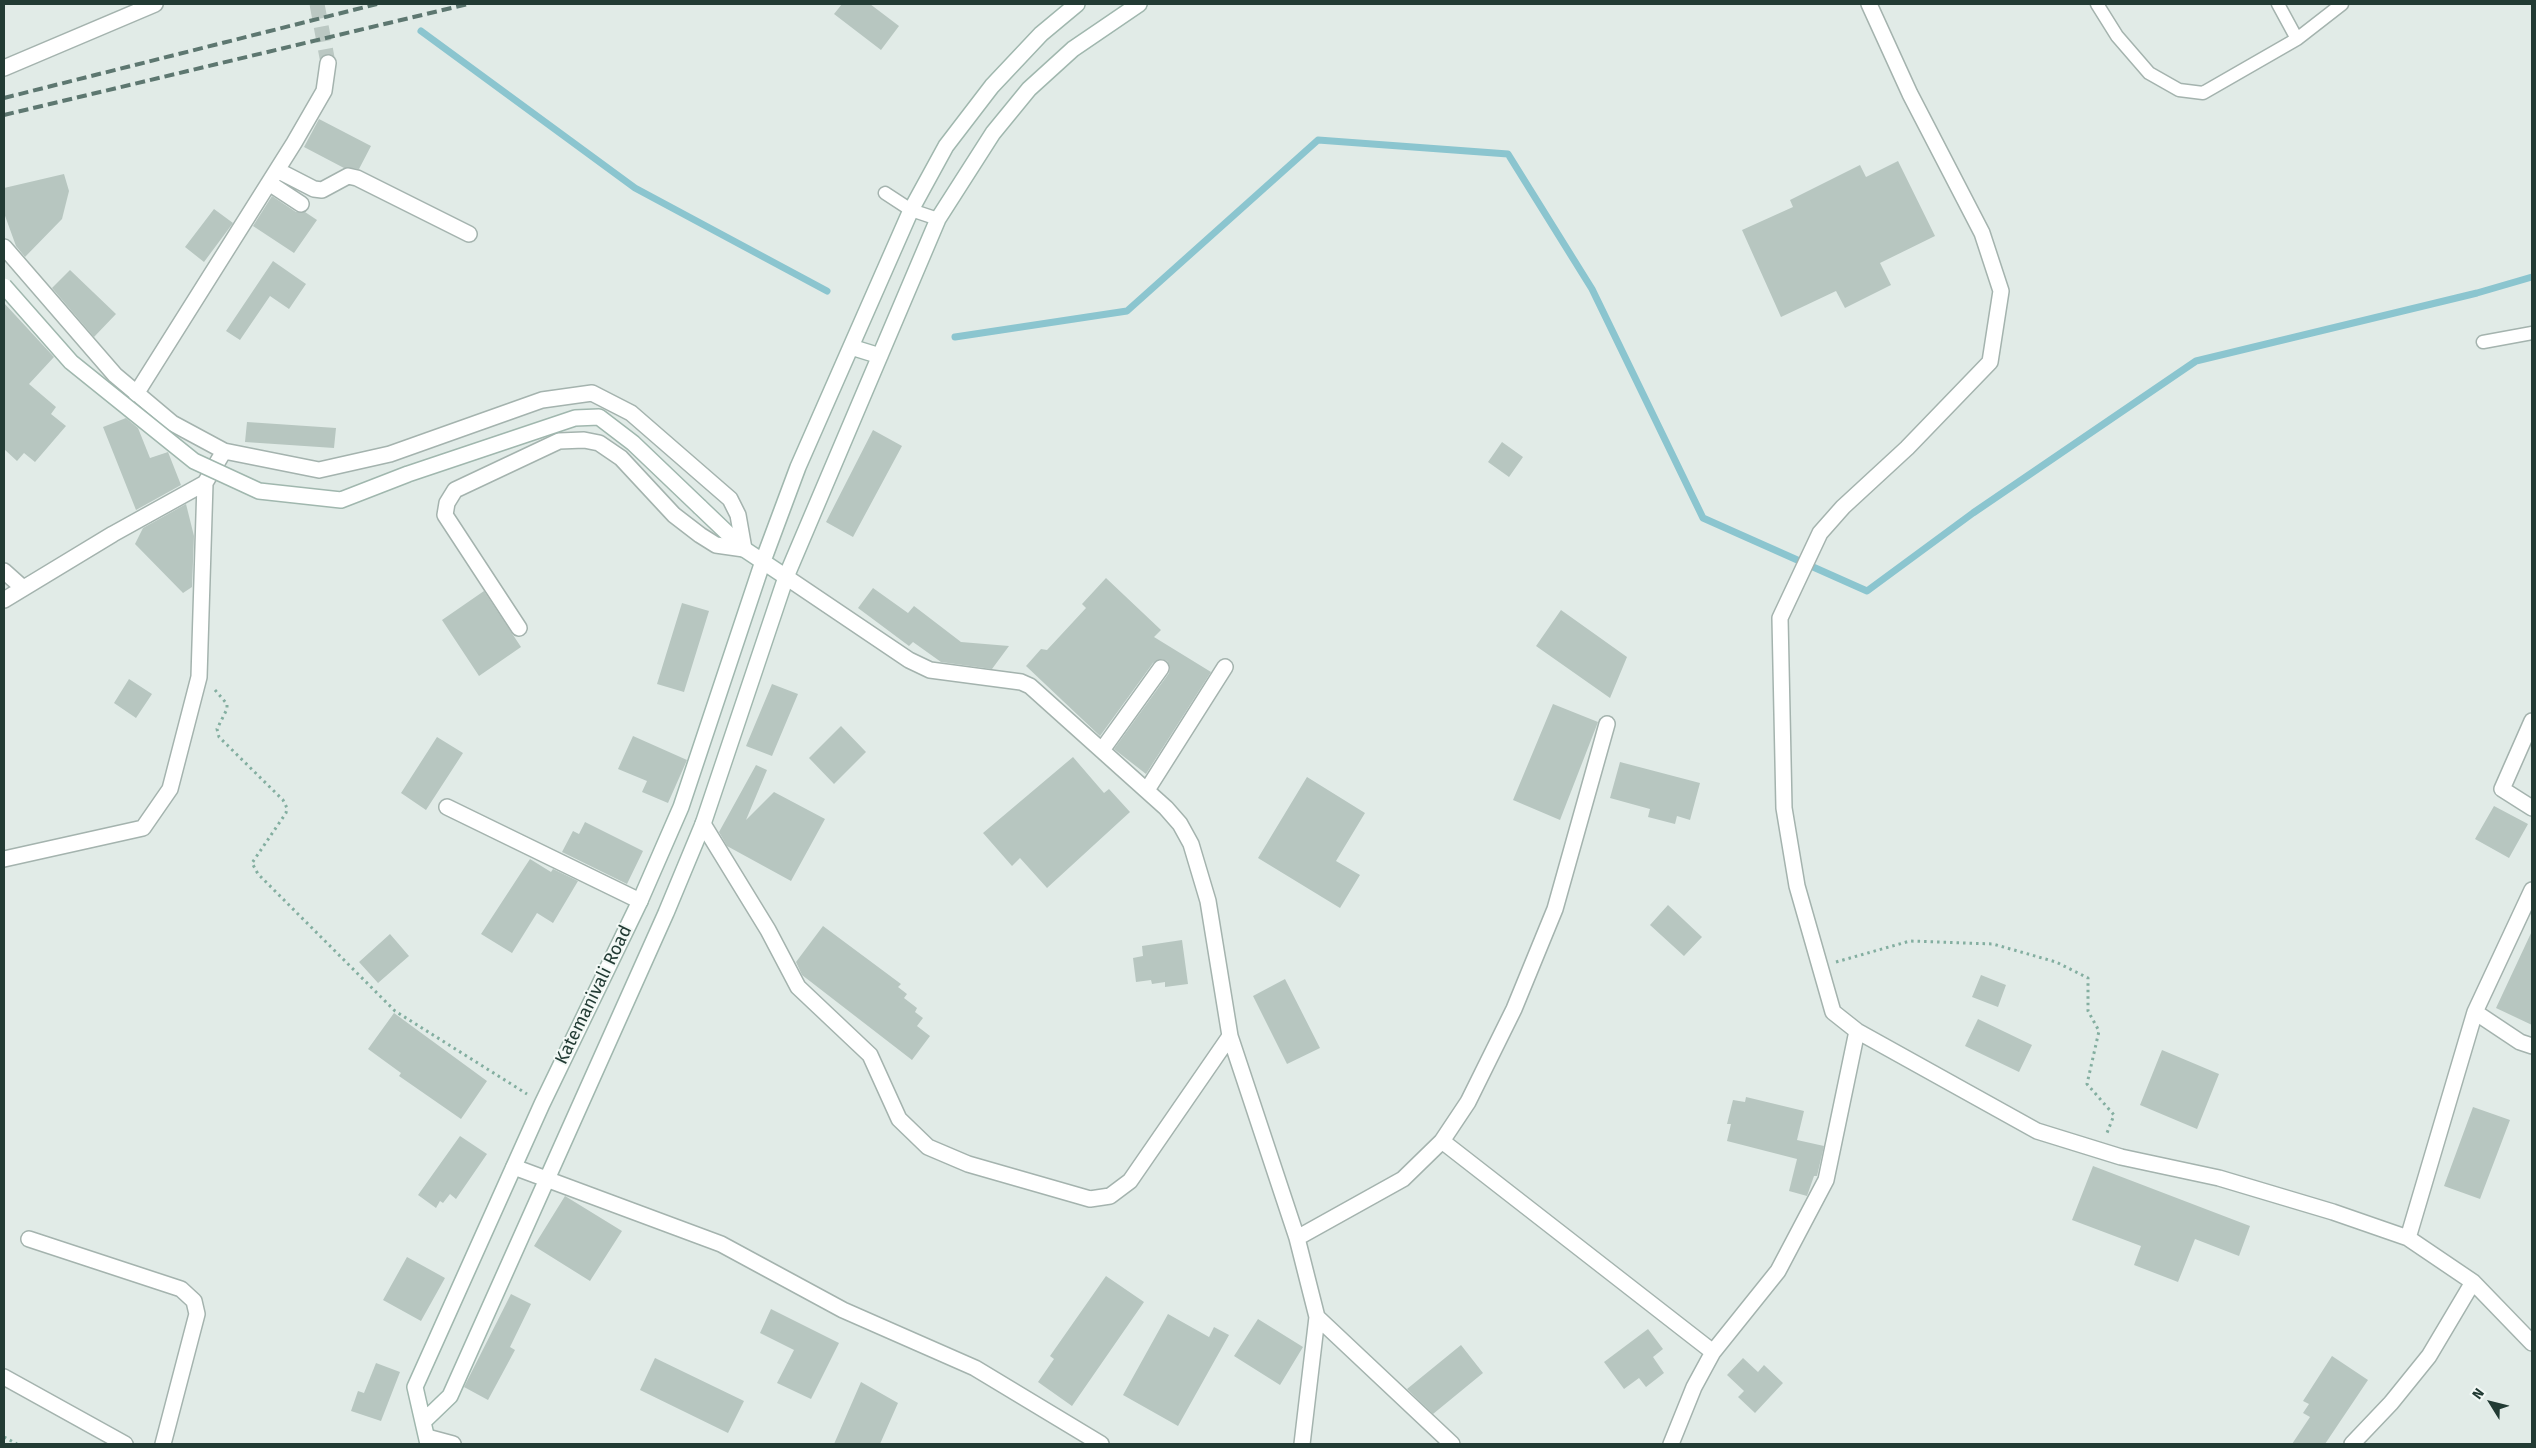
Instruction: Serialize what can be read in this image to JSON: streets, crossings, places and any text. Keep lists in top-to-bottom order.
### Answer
{
  "streets": {
    "street": ["Katemanivali Road"]
  },
  "north": "top left"
}
